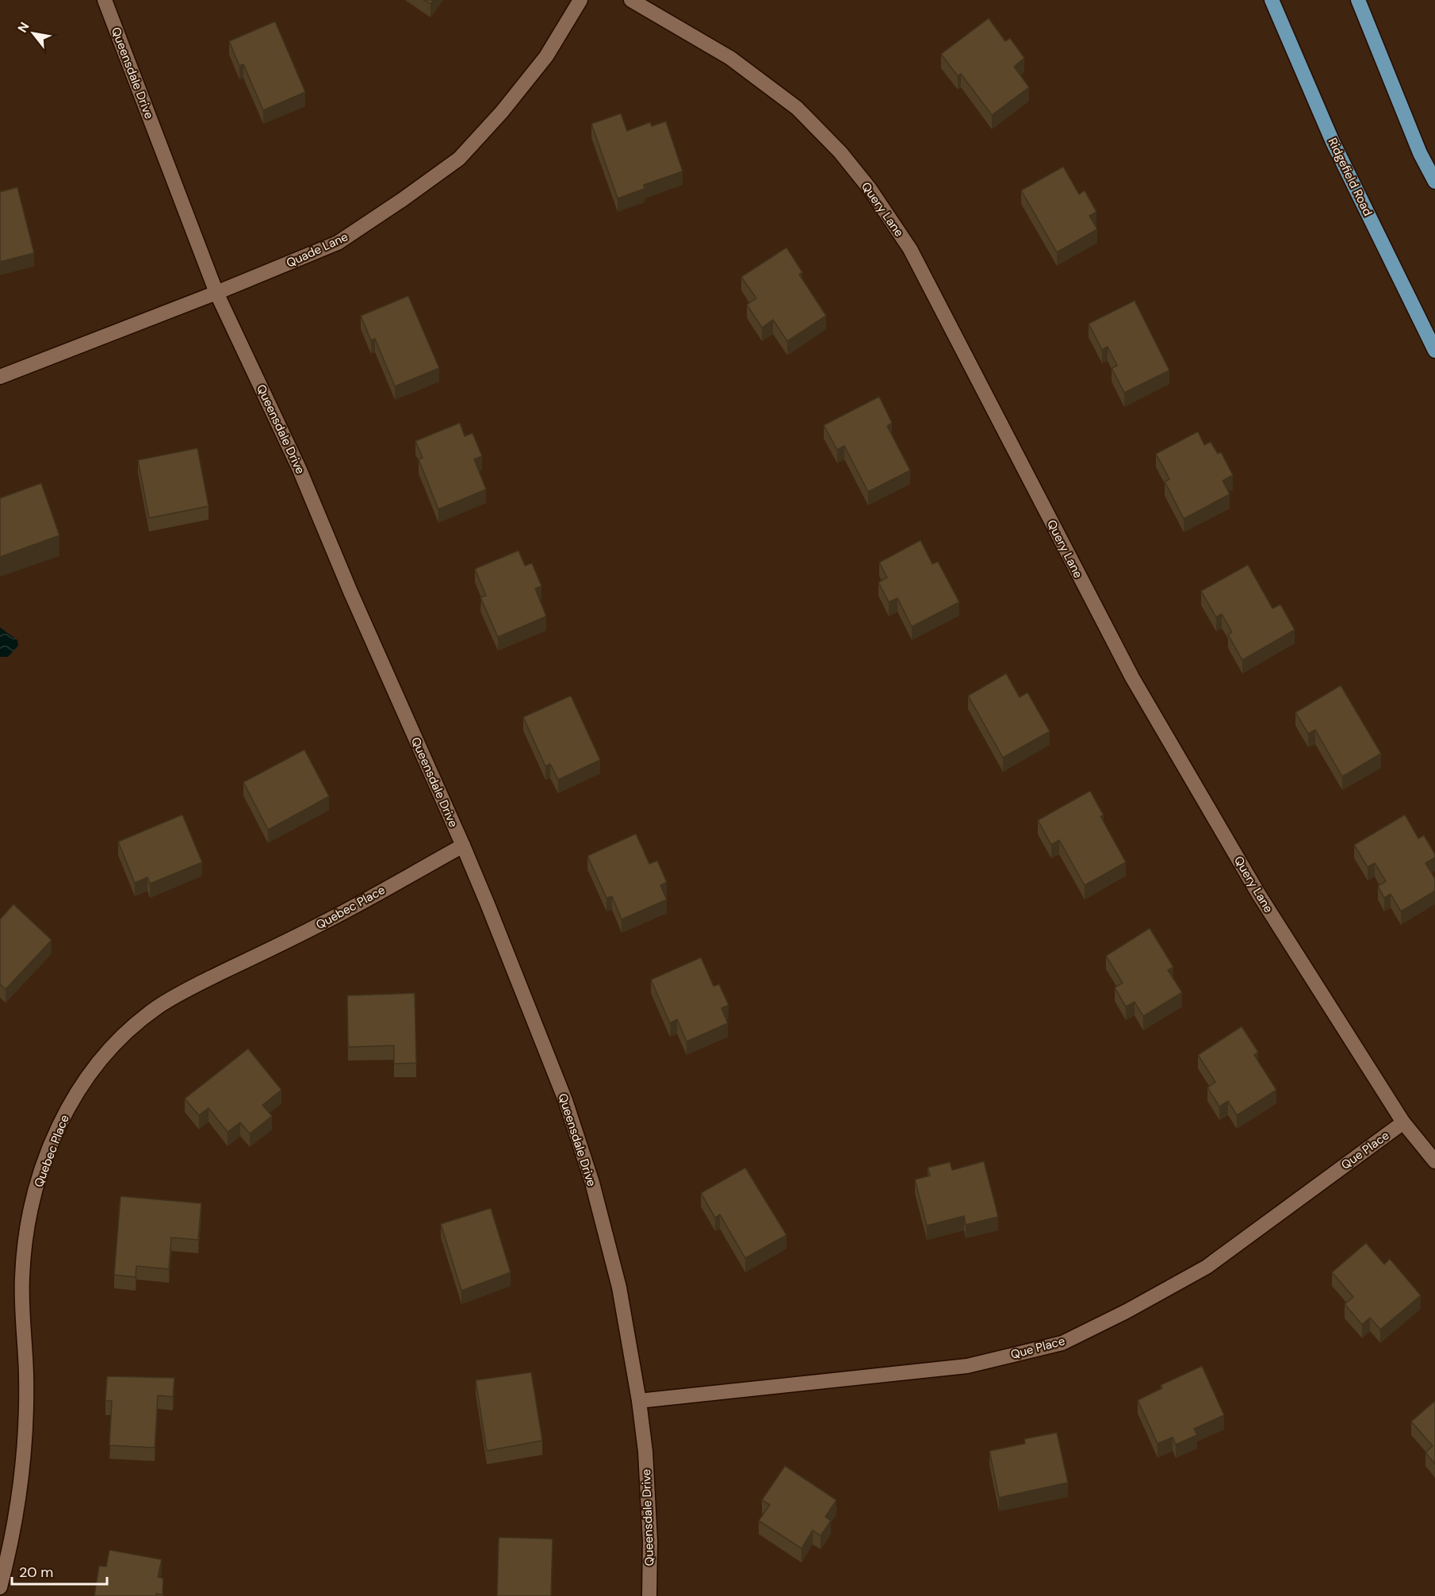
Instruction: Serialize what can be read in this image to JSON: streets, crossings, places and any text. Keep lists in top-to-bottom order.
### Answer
{
  "streets": {
    "main road": ["Ridgefield Road"],
    "street": [
      "Queensdale Drive",
      "Query Lane",
      "Quade Lane",
      "Quebec Place",
      "Que Place"
    ]
  },
  "crossings": [
    ["Queensdale Drive", "Quade Lane"],
    ["Queensdale Drive", "Quebec Place"],
    ["Queensdale Drive", "Que Place"],
    ["Query Lane", "Que Place"]
  ],
  "scale_bar": "20 m",
  "north": "top left"
}
